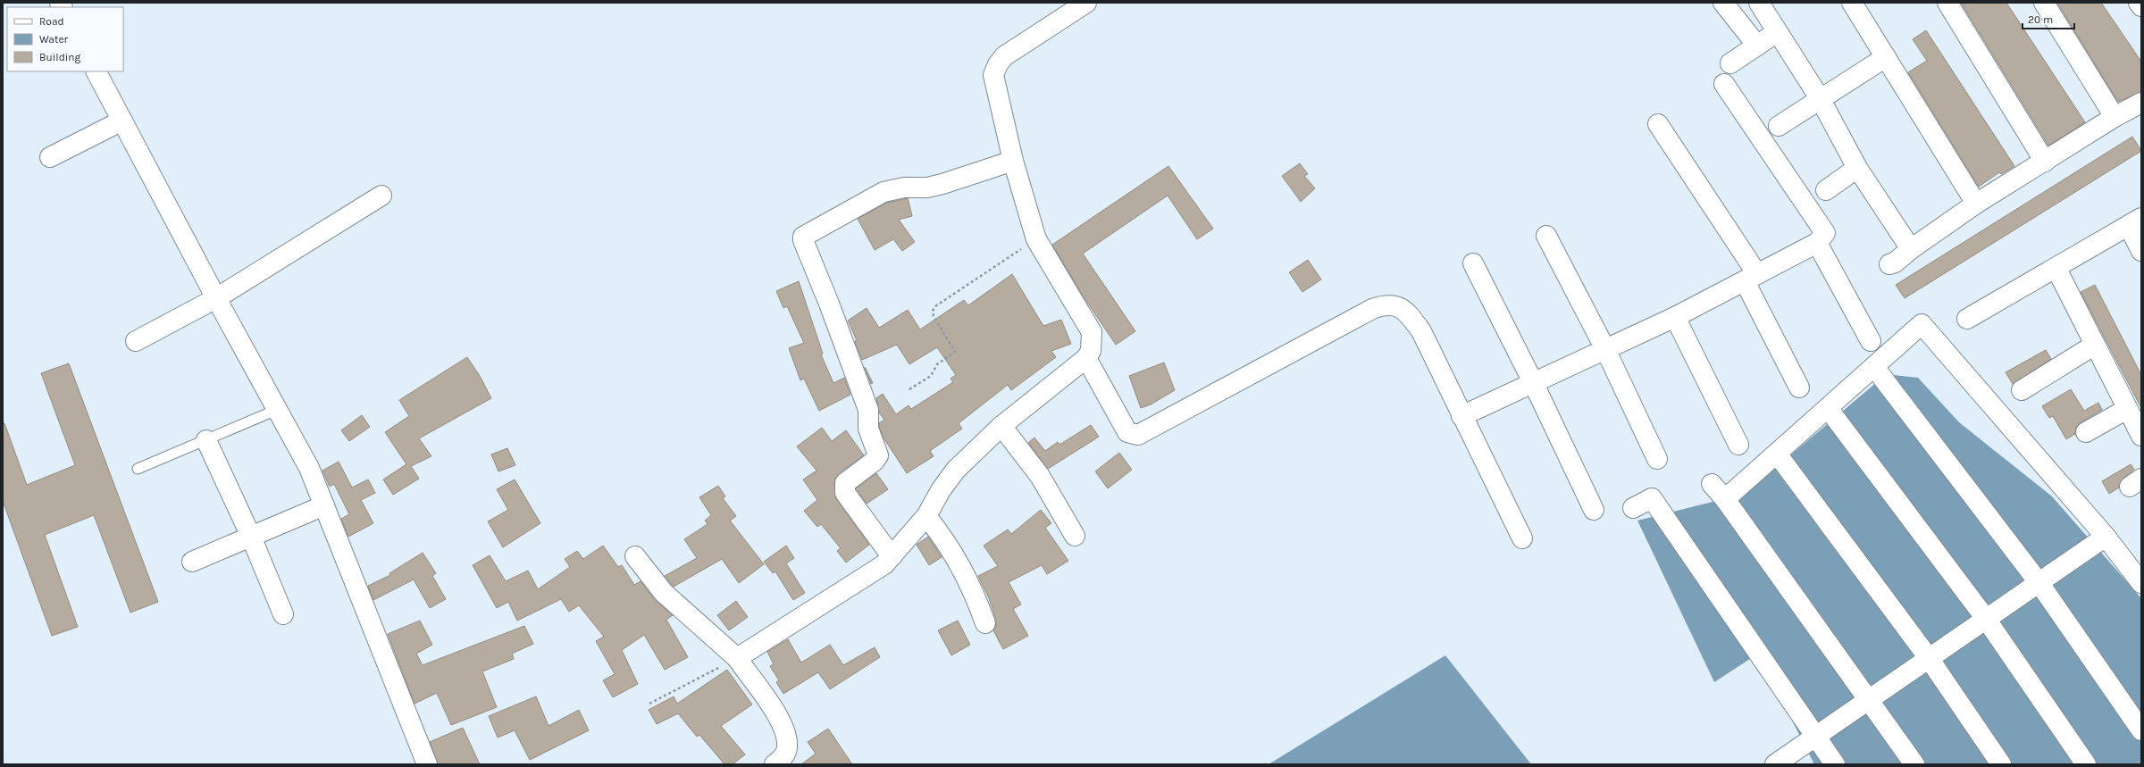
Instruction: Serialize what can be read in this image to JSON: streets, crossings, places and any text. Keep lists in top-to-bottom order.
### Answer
{
  "legend": ["Road", "Water", "Building"],
  "scale_bar": "20 m"
}
